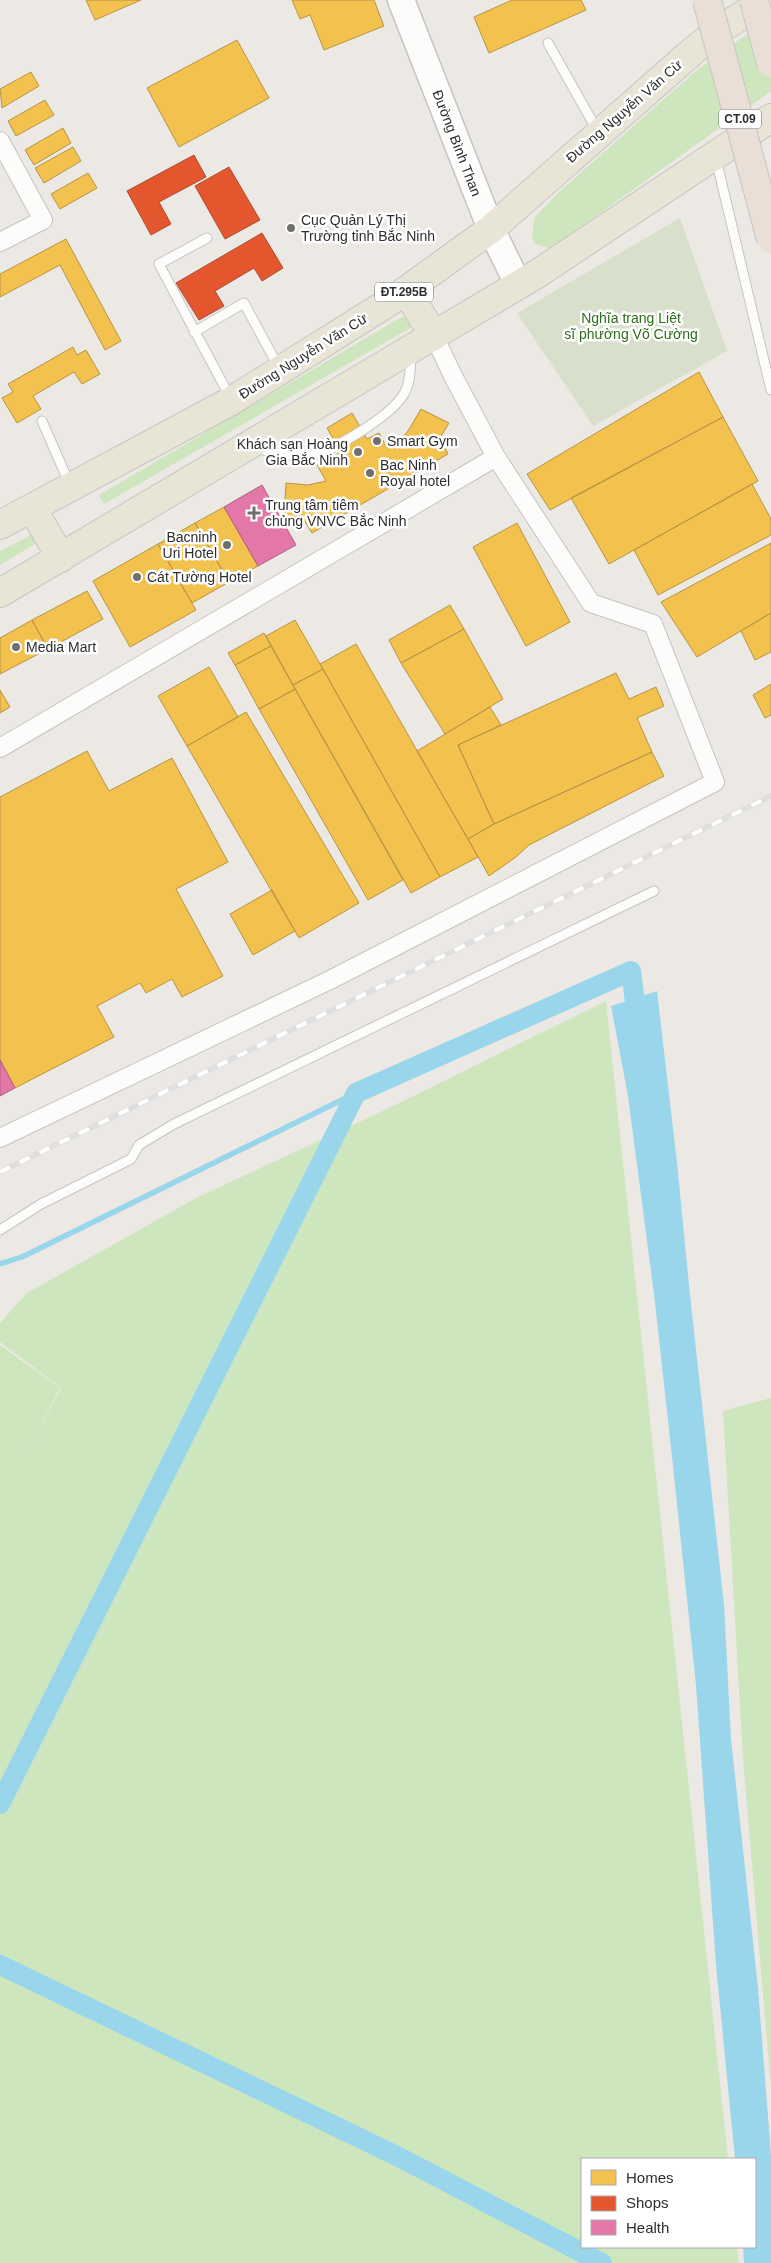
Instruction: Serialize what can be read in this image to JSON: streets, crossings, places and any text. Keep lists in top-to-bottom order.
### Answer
{
  "streets": {
    "highway": ["CT.09"],
    "main road": ["Đường Nguyễn Văn Cừ", "ĐT.295B"],
    "street": ["Đường Bình Than"]
  },
  "crossings": [
    ["Đường Nguyễn Văn Cừ", "Đường Bình Than"]
  ],
  "parks": ["Nghĩa trang Liệt sĩ phường Võ Cường"],
  "places": {
    "other": [
      "Cục Quản Lý Thị Trường tỉnh Bắc Ninh",
      "Smart Gym",
      "Khách sạn Hoàng Gia Bắc Ninh",
      "Bac Ninh Royal hotel",
      "Bacninh Uri Hotel",
      "Cát Tường Hotel",
      "Media Mart"
    ],
    "health": ["Trung tâm tiêm chủng VNVC Bắc Ninh"]
  },
  "legend": ["Homes", "Shops", "Health"]
}
